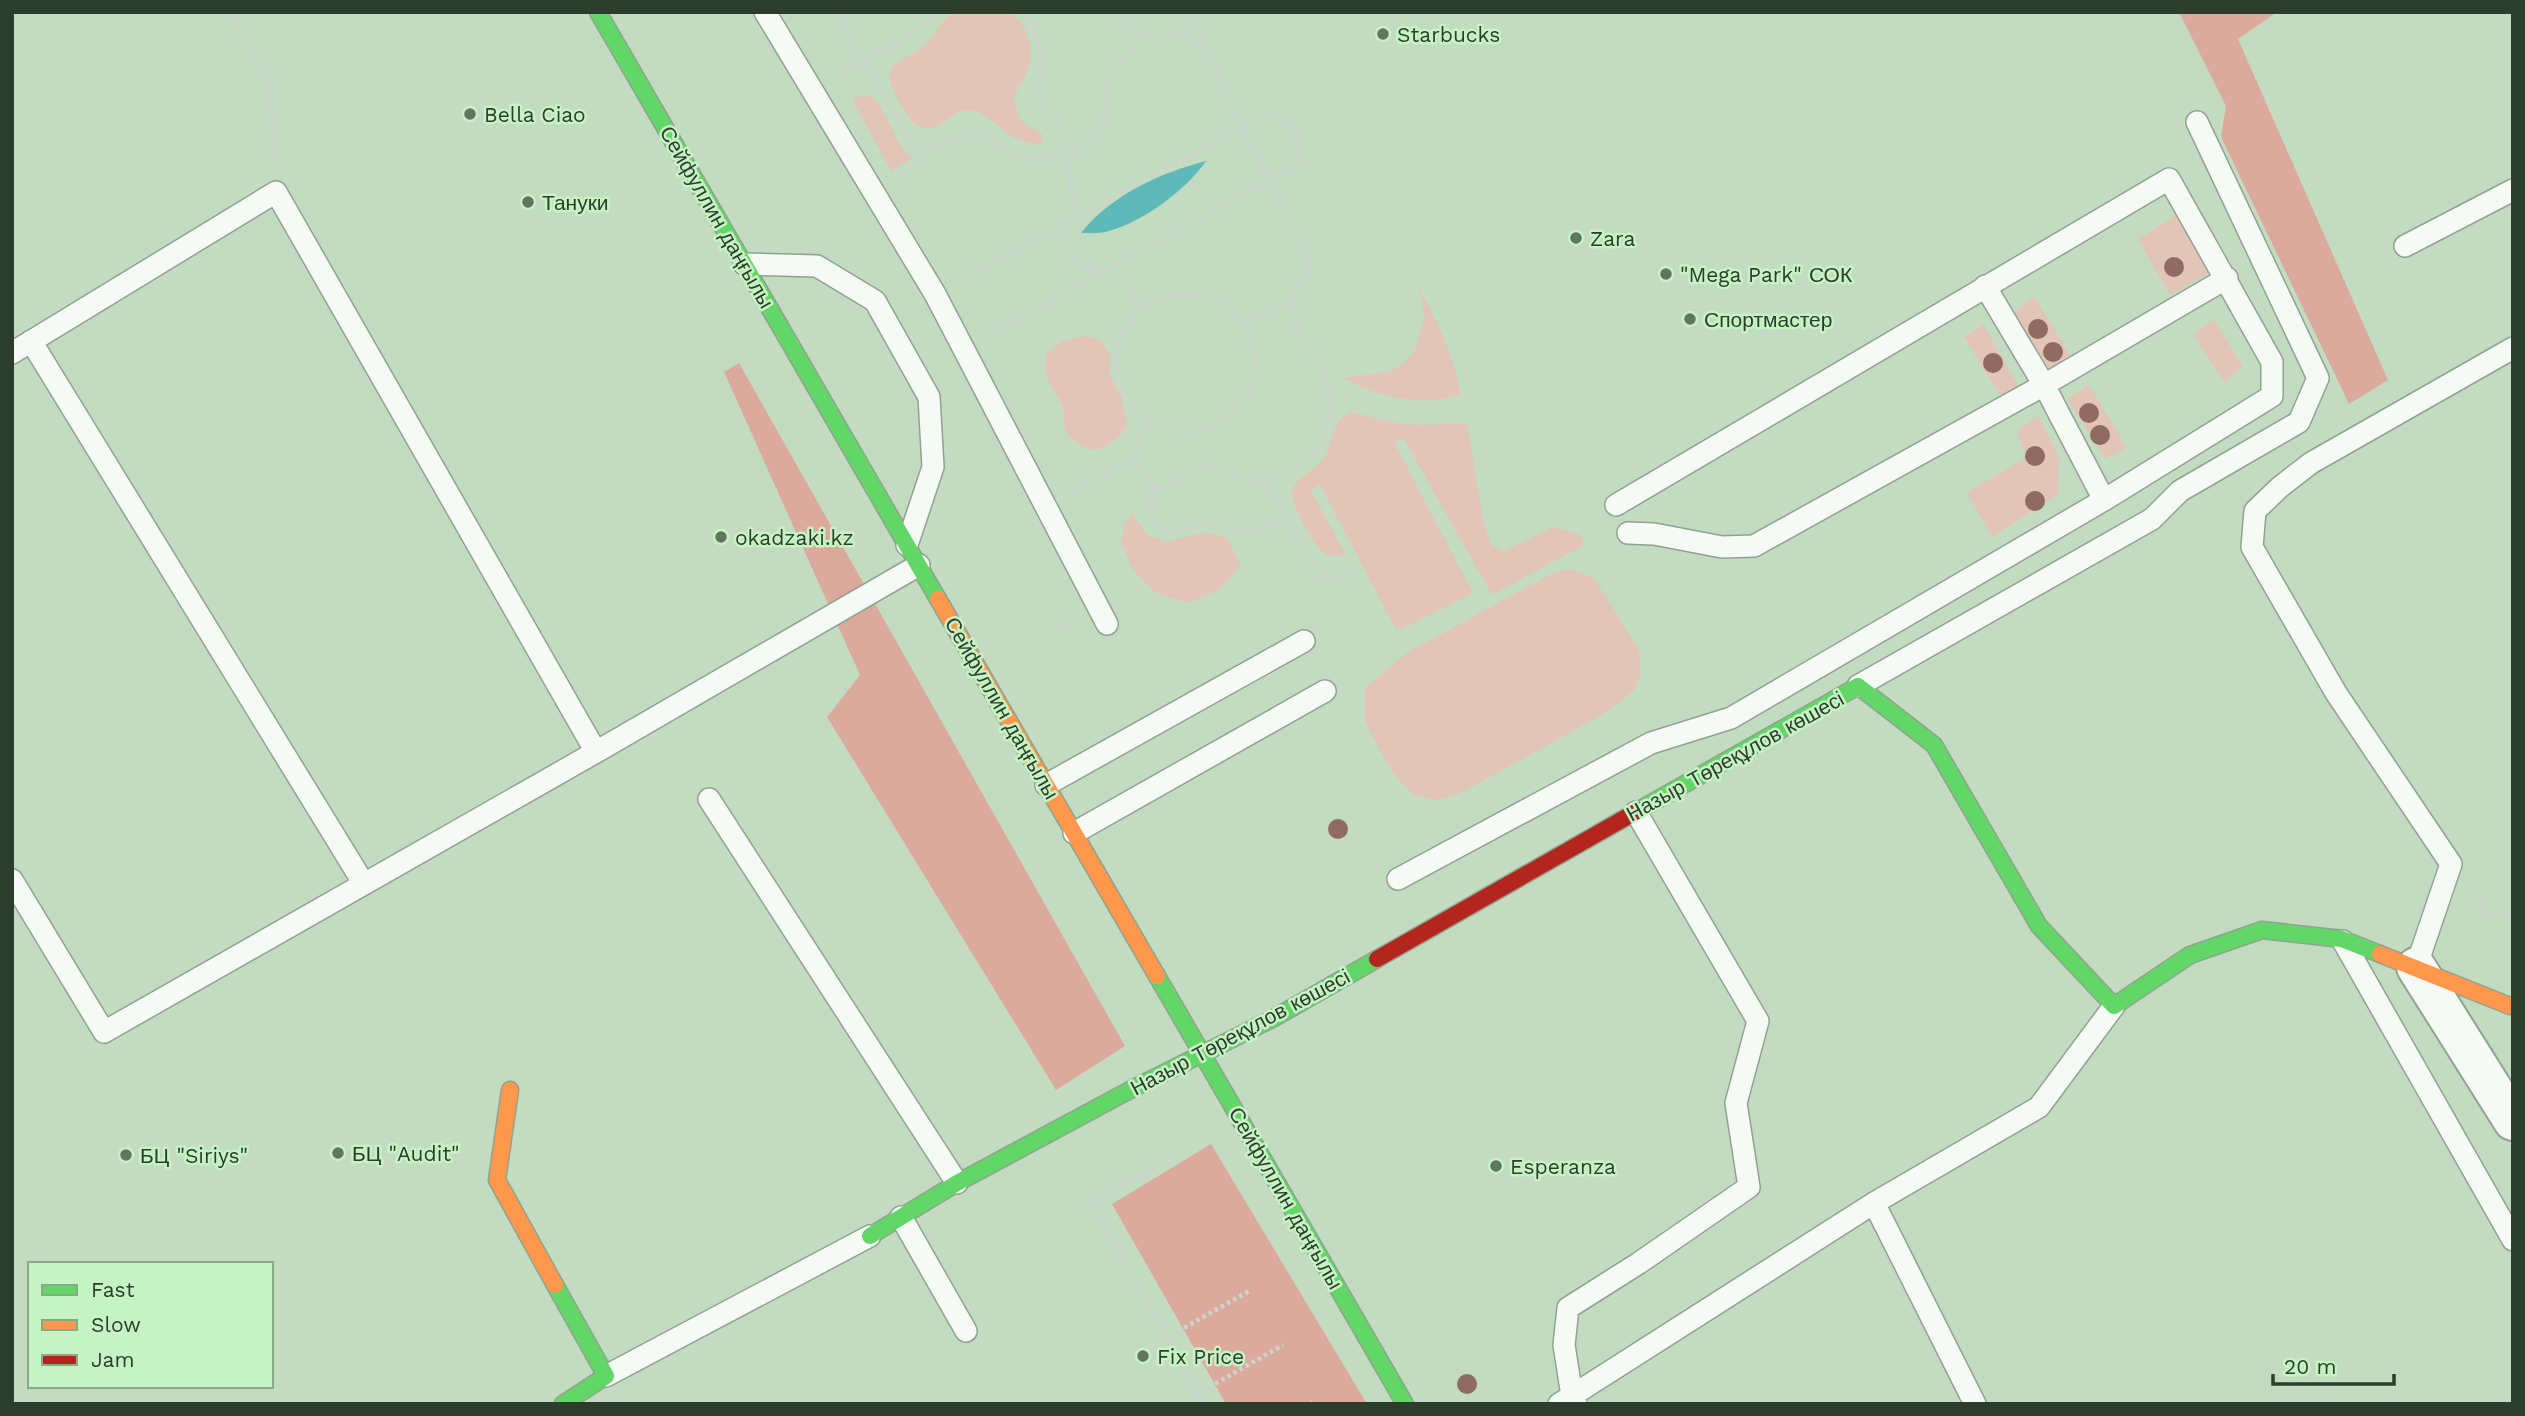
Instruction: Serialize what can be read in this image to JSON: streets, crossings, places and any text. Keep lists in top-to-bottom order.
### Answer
{
  "streets": {
    "street": ["Сейфуллин даңғылы", "Назыр Төреқұлов көшесі"]
  },
  "crossings": [
    ["Сейфуллин даңғылы", "Назыр Төреқұлов көшесі"]
  ],
  "places": [
    "Starbucks",
    "Bella Ciao",
    "Тануки",
    "Zara",
    "\"Mega Park\" СОК",
    "Спортмастер",
    "okadzaki.kz",
    "БЦ \"Audit\"",
    "БЦ \"Siriys\"",
    "Esperanza",
    "Fix Price"
  ],
  "legend": ["Fast", "Slow", "Jam"],
  "scale_bar": "20 m"
}
